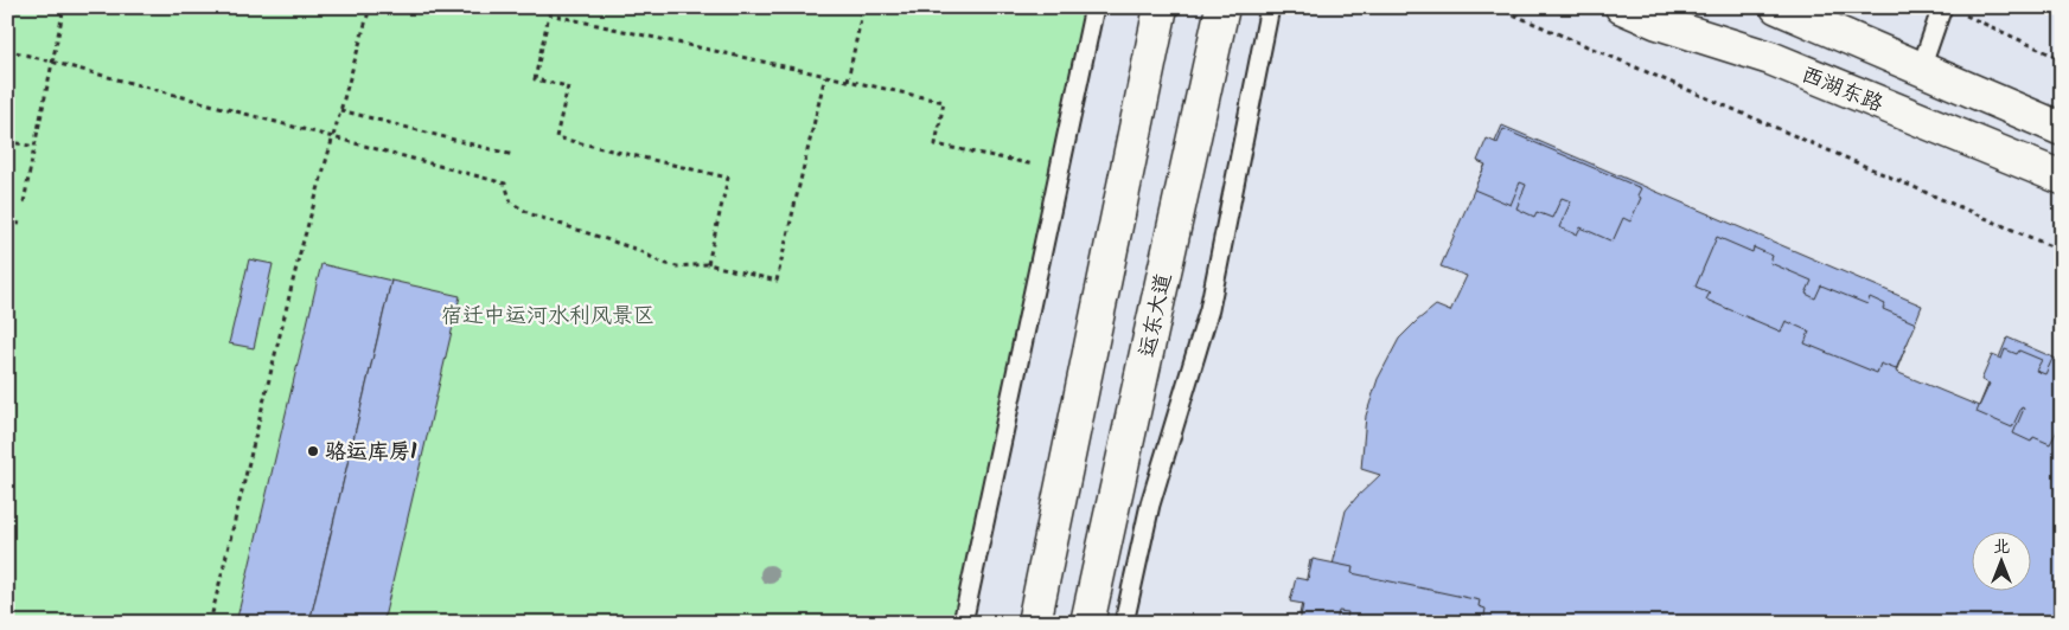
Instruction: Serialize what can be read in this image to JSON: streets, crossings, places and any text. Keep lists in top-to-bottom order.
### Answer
{
  "streets": {
    "main road": ["西湖东路", "运东大道"]
  },
  "parks": ["宿迁中运河水利风景区"],
  "places": ["骆运库房1"],
  "north": "top"
}
